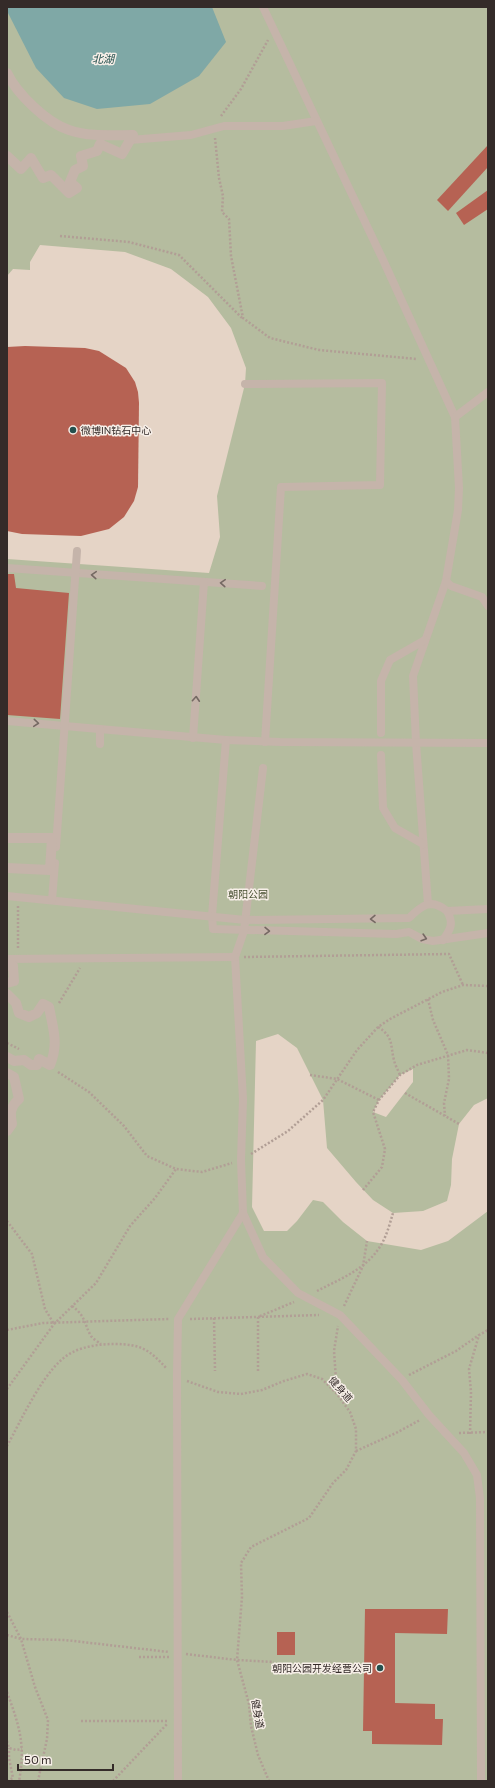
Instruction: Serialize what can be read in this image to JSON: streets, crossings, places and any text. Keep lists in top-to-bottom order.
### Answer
{
  "streets": {
    "path": ["健身道"]
  },
  "water": ["北湖"],
  "parks": ["朝阳公园"],
  "places": ["微博IN钻石中心", "朝阳公园开发经营公司"],
  "scale_bar": "50 m"
}
